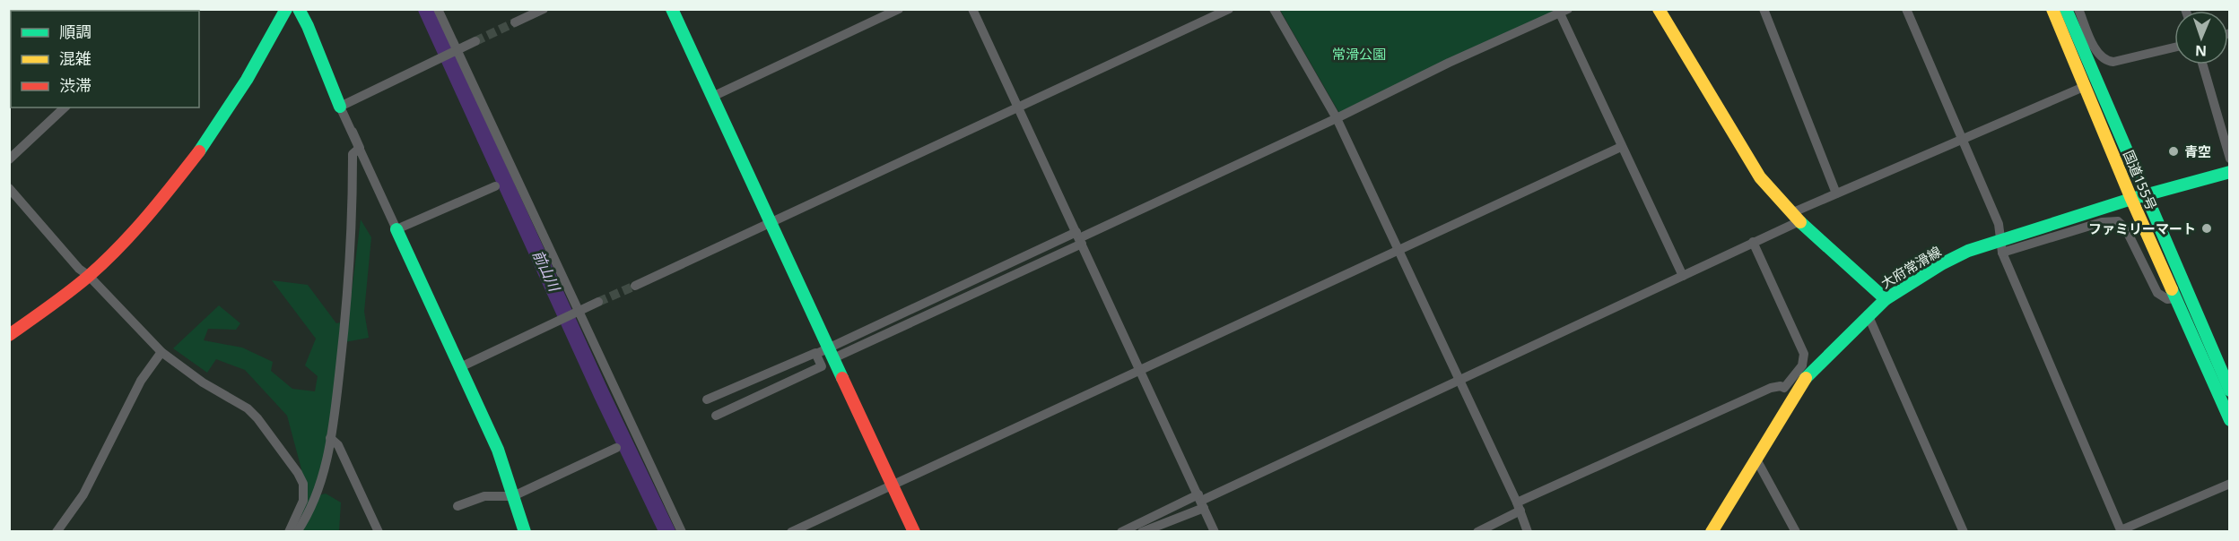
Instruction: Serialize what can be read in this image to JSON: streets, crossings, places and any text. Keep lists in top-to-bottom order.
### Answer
{
  "streets": {
    "main road": ["国道155号", "大府常滑線"]
  },
  "crossings": [
    ["国道155号", "大府常滑線"]
  ],
  "water": ["前山川"],
  "parks": ["常滑公園"],
  "places": ["青空", "ファミリーマート"],
  "legend": ["順調", "混雑", "渋滞"],
  "north": "bottom"
}
